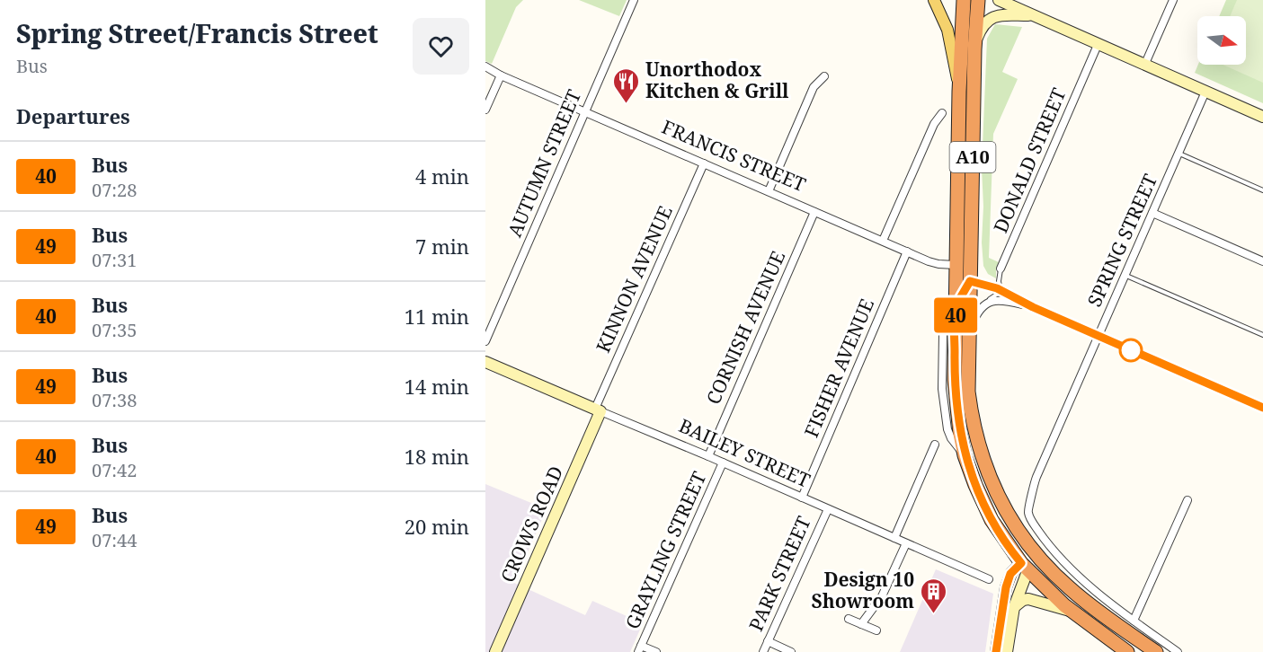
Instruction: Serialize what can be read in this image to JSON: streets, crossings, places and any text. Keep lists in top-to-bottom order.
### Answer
{
  "streets": {
    "highway": ["FRANCIS STREET", "A10"],
    "street": [
      "DONALD STREET",
      "AUTUMN STREET",
      "SPRING STREET",
      "KINNON AVENUE",
      "CORNISH AVENUE",
      "FISHER AVENUE",
      "BAILEY STREET",
      "CROWS ROAD",
      "GRAYLING STREET",
      "PARK STREET"
    ]
  },
  "crossings": [
    ["FRANCIS STREET", "A10"],
    ["FRANCIS STREET", "AUTUMN STREET"],
    ["FRANCIS STREET", "KINNON AVENUE"],
    ["FRANCIS STREET", "CORNISH AVENUE"],
    ["FRANCIS STREET", "FISHER AVENUE"],
    ["KINNON AVENUE", "BAILEY STREET"],
    ["KINNON AVENUE", "CROWS ROAD"],
    ["CORNISH AVENUE", "BAILEY STREET"],
    ["FISHER AVENUE", "BAILEY STREET"],
    ["BAILEY STREET", "CROWS ROAD"],
    ["BAILEY STREET", "GRAYLING STREET"],
    ["BAILEY STREET", "PARK STREET"]
  ],
  "places": {
    "restaurant": ["Unorthodox Kitchen & Grill"],
    "building": ["Design 10 Showroom"]
  },
  "lines": ["bus line 40"],
  "north": "right",
  "page": {
    "heading": [
      ["Spring Street/Francis Street", "Bus"],
      "Departures"
    ],
    "on_map": "40",
    "list": [
      {
        "mark": "40",
        "name": "Bus",
        "note": "07:28",
        "value": "4 min"
      },
      {
        "mark": "49",
        "name": "Bus",
        "note": "07:31",
        "value": "7 min"
      },
      {
        "mark": "40",
        "name": "Bus",
        "note": "07:35",
        "value": "11 min"
      },
      {
        "mark": "49",
        "name": "Bus",
        "note": "07:38",
        "value": "14 min"
      },
      {
        "mark": "40",
        "name": "Bus",
        "note": "07:42",
        "value": "18 min"
      },
      {
        "mark": "49",
        "name": "Bus",
        "note": "07:44",
        "value": "20 min"
      }
    ]
  }
}
